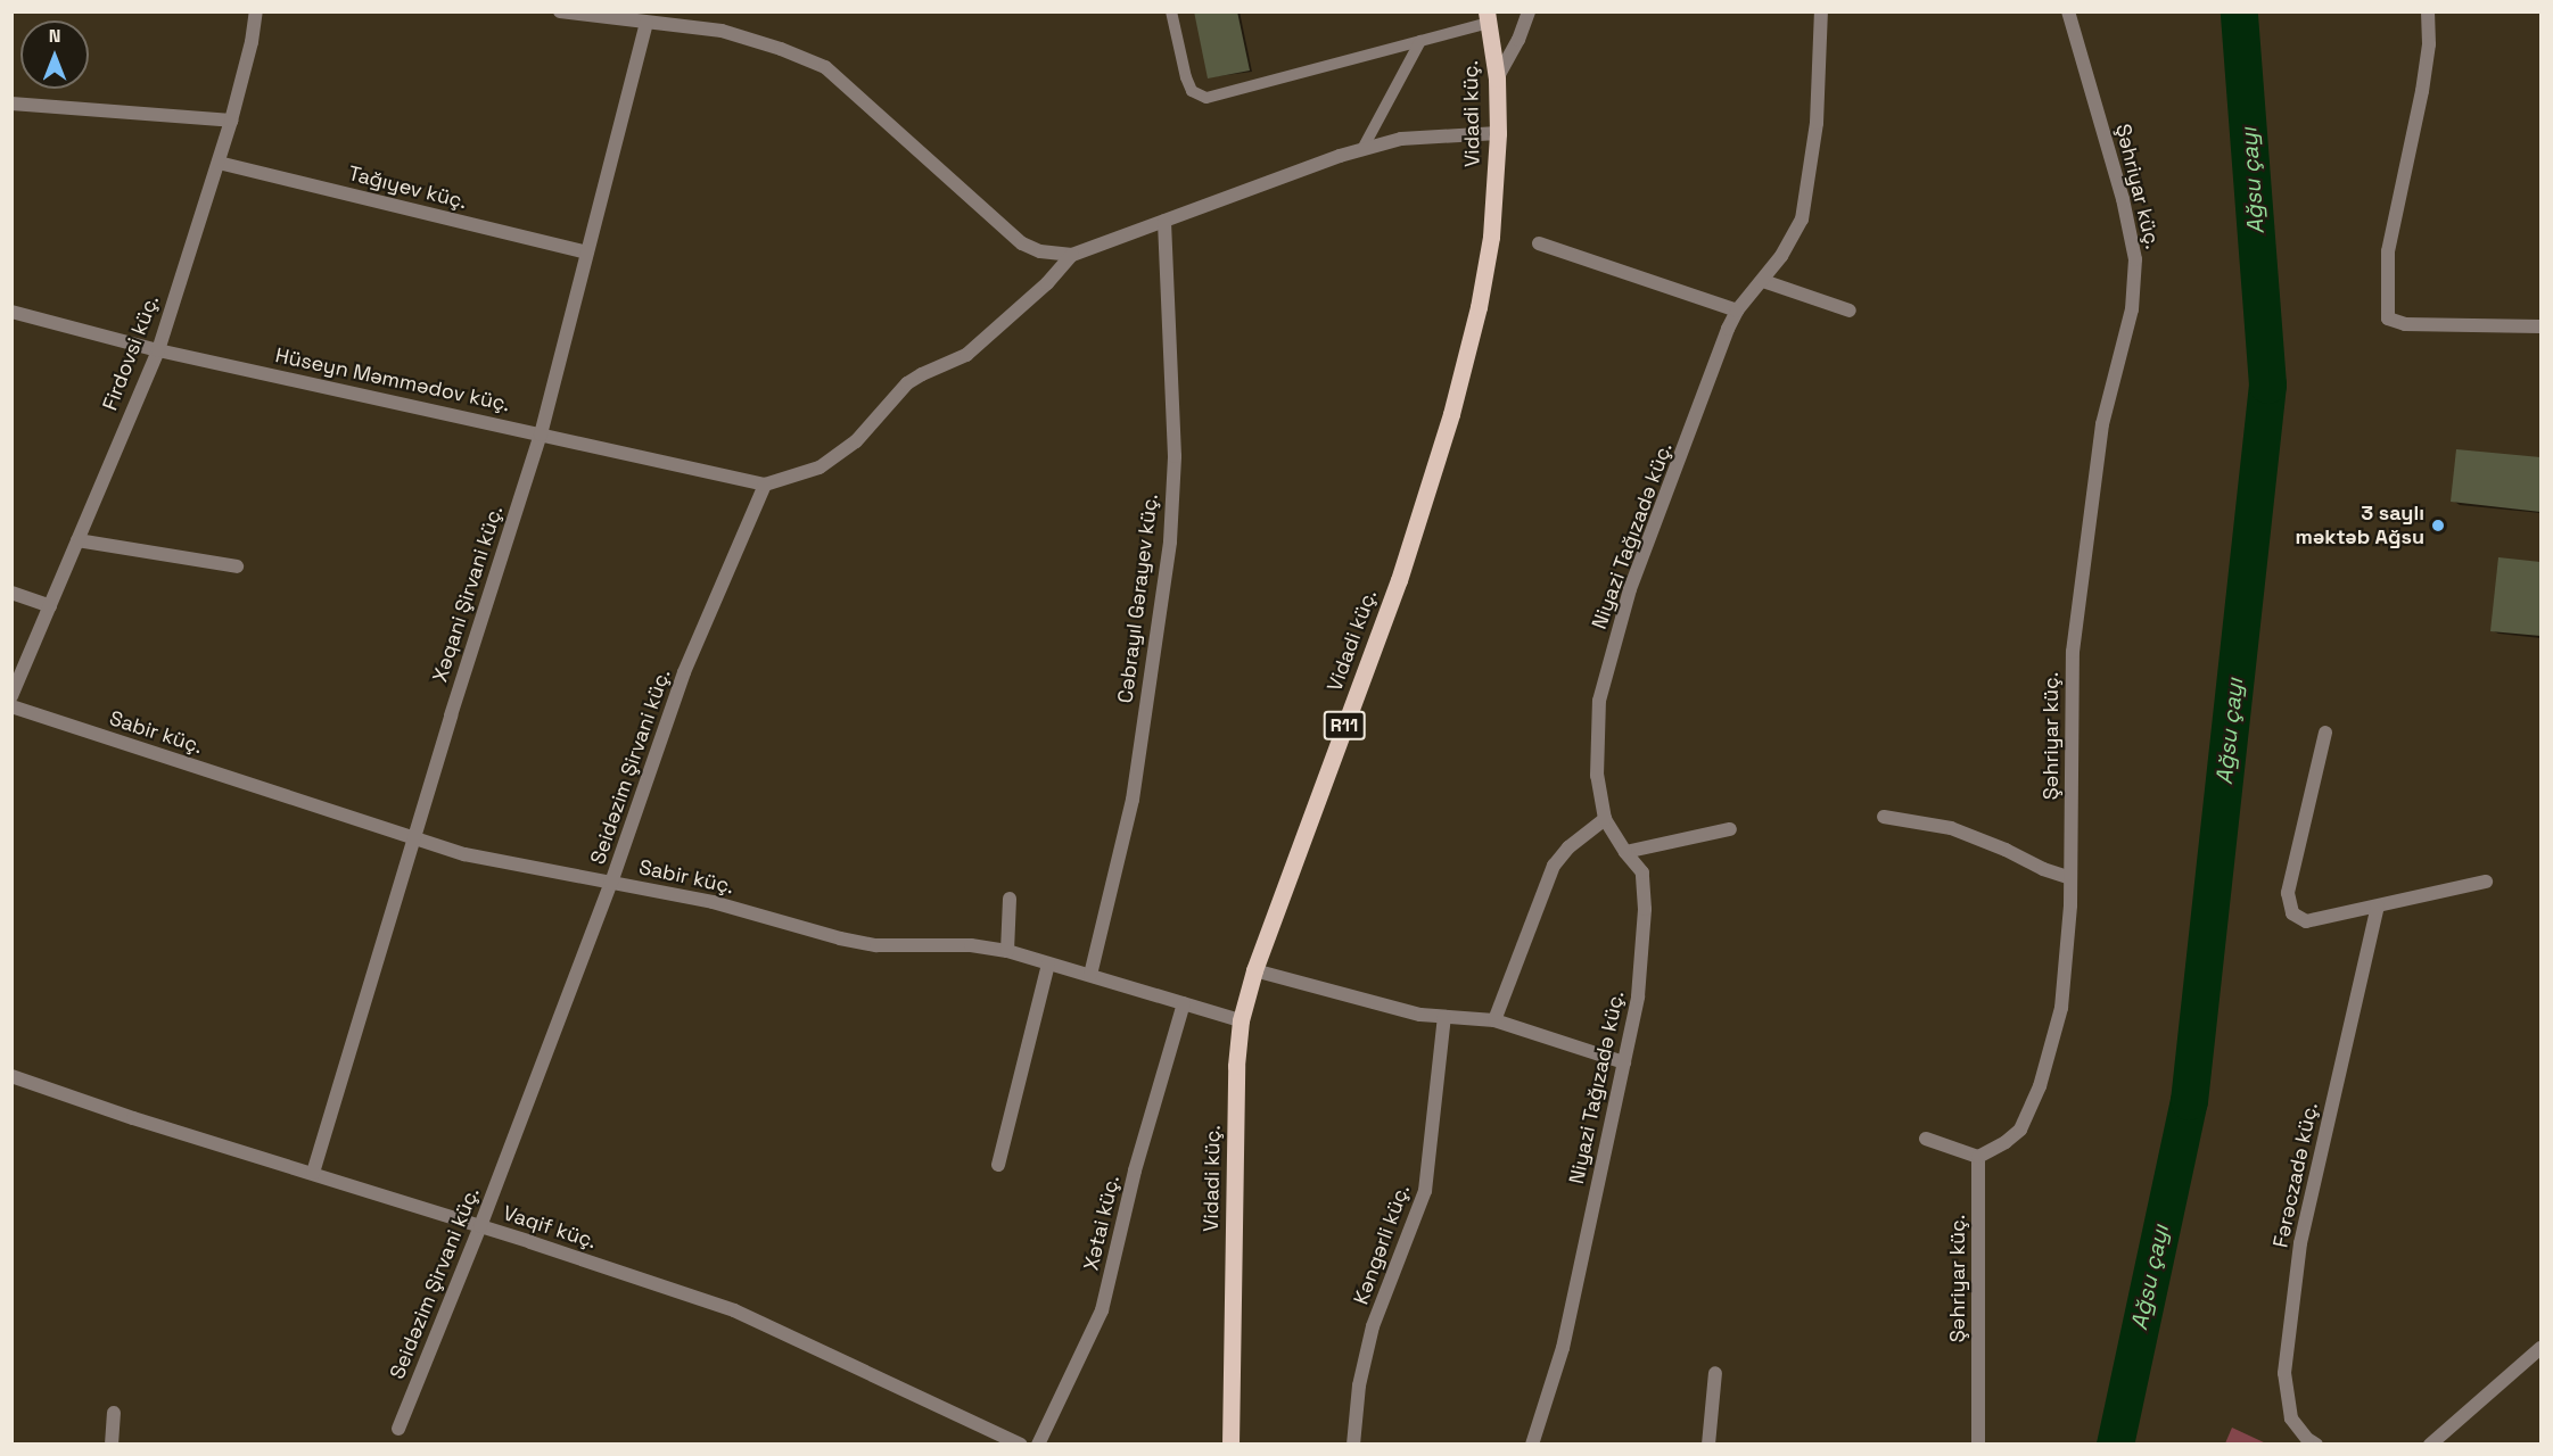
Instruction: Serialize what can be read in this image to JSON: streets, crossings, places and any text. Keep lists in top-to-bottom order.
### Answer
{
  "streets": {
    "main road": ["Vidadi küç.", "R11"],
    "street": [
      "Şəhriyar küç.",
      "Tağıyev küç.",
      "Firdovsi küç.",
      "Hüseyn Məmmədov küç.",
      "Niyazi Tağızadə küç.",
      "Xəqani Şirvani küç.",
      "Cəbrayıl Gərayev küç.",
      "Sabir küç.",
      "Seidəzim Şirvani küç.",
      "Fərəczadə küç.",
      "Xətai küç.",
      "Vaqif küç.",
      "Kəngərli küç."
    ]
  },
  "crossings": [
    ["Vidadi küç.", "Sabir küç."],
    ["Tağıyev küç.", "Firdovsi küç."],
    ["Tağıyev küç.", "Xəqani Şirvani küç."],
    ["Firdovsi küç.", "Hüseyn Məmmədov küç."],
    ["Hüseyn Məmmədov küç.", "Xəqani Şirvani küç."],
    ["Hüseyn Məmmədov küç.", "Seidəzim Şirvani küç."],
    ["Xəqani Şirvani küç.", "Sabir küç."],
    ["Xəqani Şirvani küç.", "Vaqif küç."],
    ["Cəbrayıl Gərayev küç.", "Sabir küç."],
    ["Sabir küç.", "Seidəzim Şirvani küç."],
    ["Sabir küç.", "Xətai küç."],
    ["Seidəzim Şirvani küç.", "Vaqif küç."]
  ],
  "water": ["Ağsu çayı"],
  "places": ["3 saylı məktəb Ağsu"],
  "north": "top"
}
